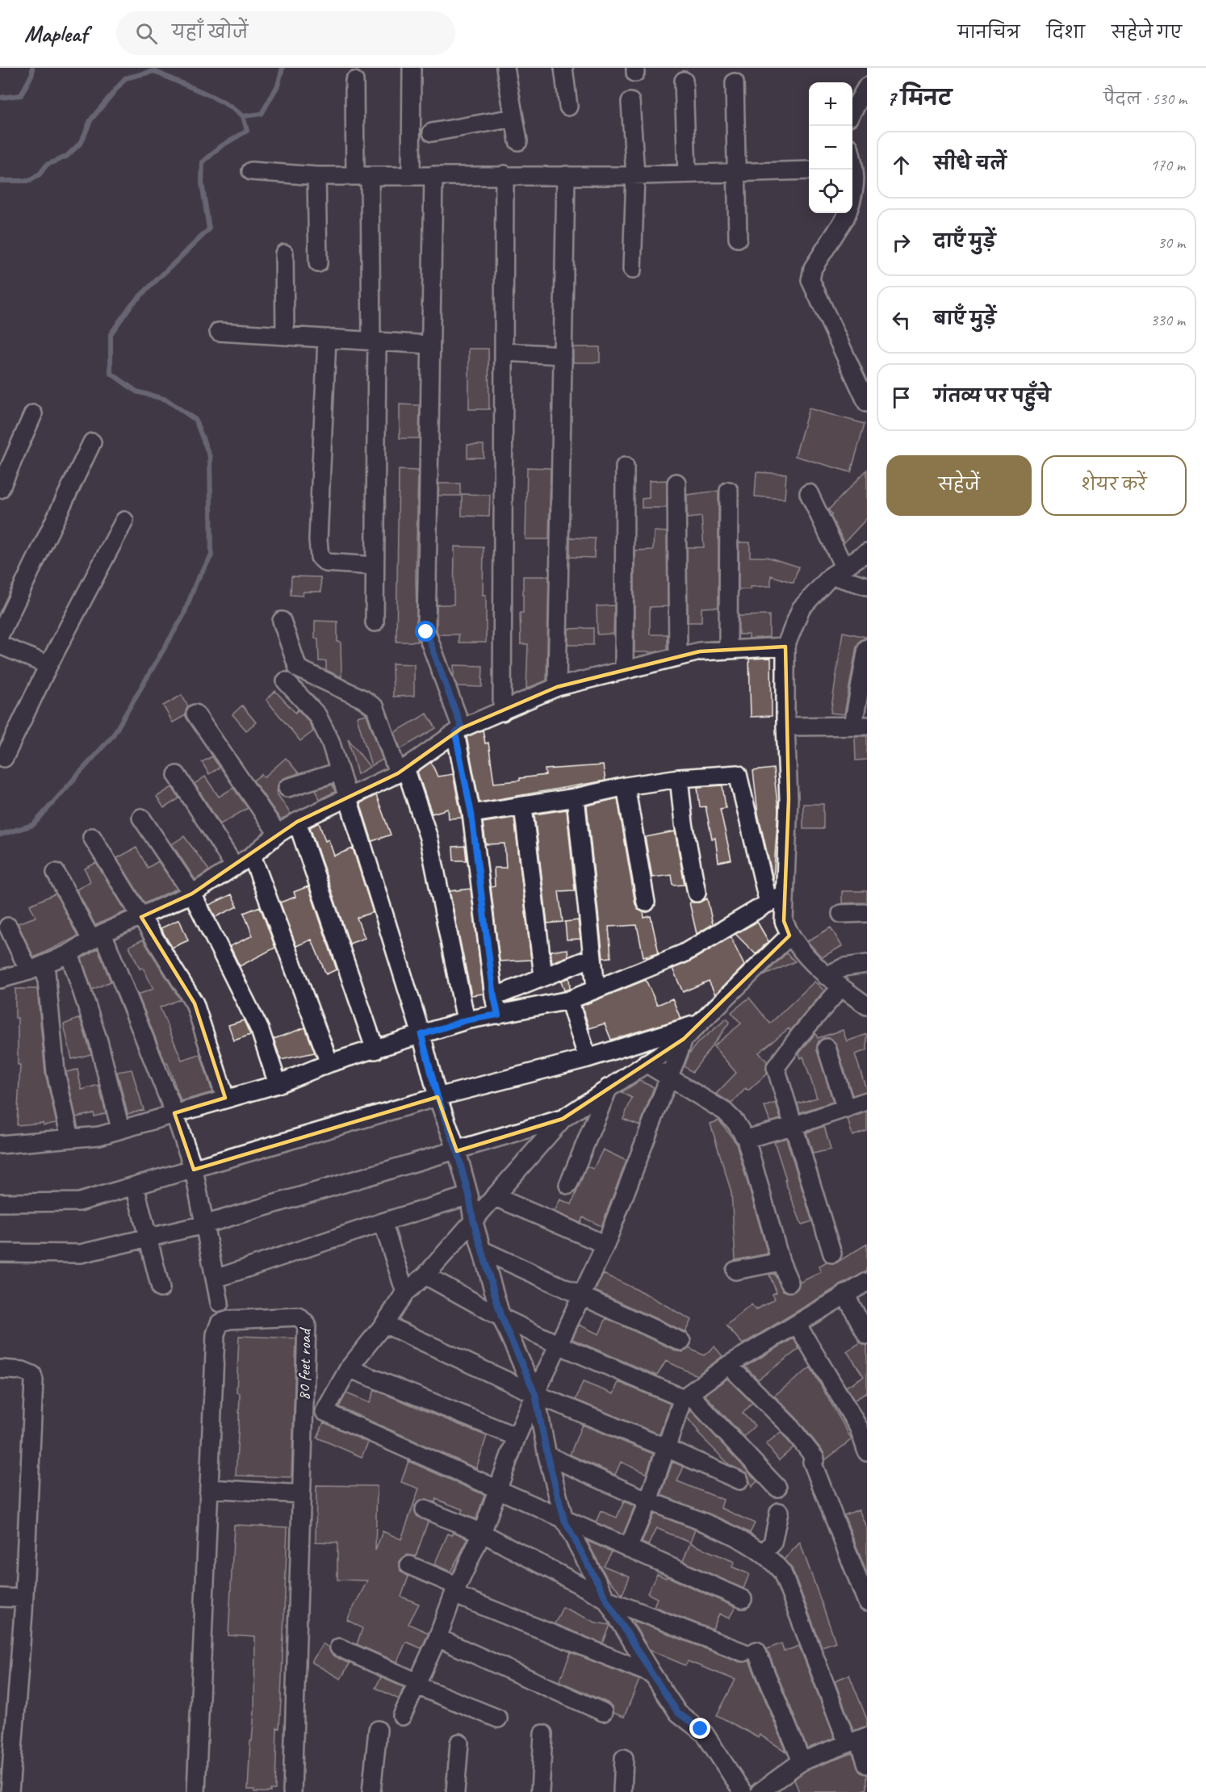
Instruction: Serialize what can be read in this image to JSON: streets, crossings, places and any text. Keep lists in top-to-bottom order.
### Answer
{
  "streets": {
    "street": ["80 feet road"]
  },
  "page": {
    "header": "Mapleaf",
    "search": "यहाँ खोजें",
    "nav": ["मानचित्र", "दिशा", "सहेजे गए"],
    "heading": ["7 मिनट", "पैदल · 530 m"],
    "map_buttons": ["+", "−"],
    "list": [
      ["सीधे चलें", "170 m"],
      ["दाएँ मुड़ें", "30 m"],
      ["बाएँ मुड़ें", "330 m"],
      "गंतव्य पर पहुँचे"
    ],
    "buttons": ["सहेजें", "शेयर करें"]
  }
}
